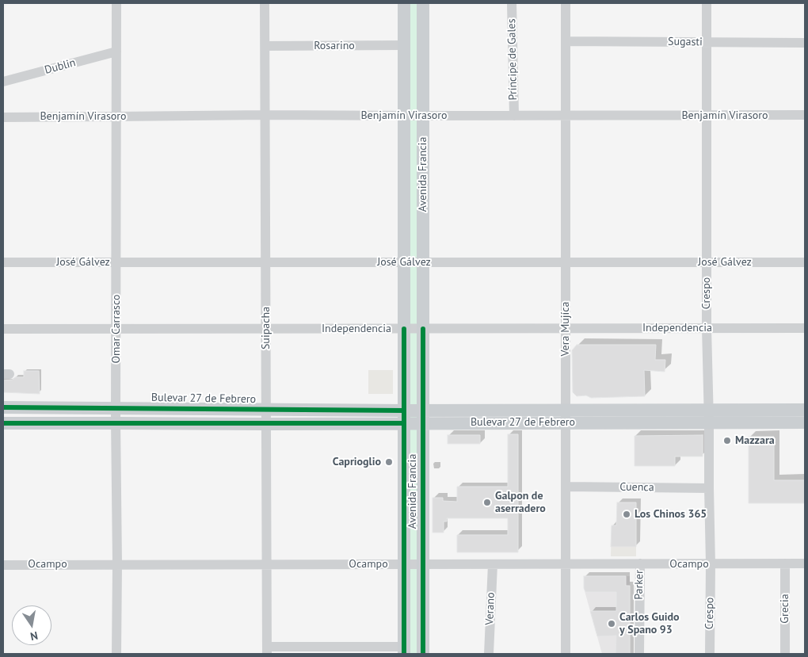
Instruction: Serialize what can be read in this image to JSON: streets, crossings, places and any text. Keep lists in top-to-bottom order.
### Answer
{
  "streets": {
    "main road": ["Avenida Francia", "Bulevar 27 de Febrero"],
    "street": [
      "Sugasti",
      "Rosarino",
      "Príncipe de Gales",
      "Dublin",
      "Benjamín Virasoro",
      "José Gálvez",
      "Crespo",
      "Suipacha",
      "Independencia",
      "Omar Carrasco",
      "Vera Mujíca",
      "Cuenca",
      "Ocampo",
      "Parker",
      "Verano",
      "Grecia"
    ]
  },
  "crossings": [
    ["Sugasti", "Crespo"],
    ["Sugasti", "Vera Mujíca"],
    ["Rosarino", "Avenida Francia"],
    ["Rosarino", "Suipacha"],
    ["Príncipe de Gales", "Benjamín Virasoro"],
    ["Dublin", "Omar Carrasco"],
    ["Benjamín Virasoro", "Avenida Francia"],
    ["Benjamín Virasoro", "Crespo"],
    ["Benjamín Virasoro", "Suipacha"],
    ["Benjamín Virasoro", "Omar Carrasco"],
    ["Benjamín Virasoro", "Vera Mujíca"],
    ["Avenida Francia", "José Gálvez"],
    ["Avenida Francia", "Independencia"],
    ["Avenida Francia", "Bulevar 27 de Febrero"],
    ["Avenida Francia", "Ocampo"],
    ["José Gálvez", "Crespo"],
    ["José Gálvez", "Suipacha"],
    ["José Gálvez", "Omar Carrasco"],
    ["José Gálvez", "Vera Mujíca"],
    ["Crespo", "Independencia"],
    ["Crespo", "Bulevar 27 de Febrero"],
    ["Crespo", "Cuenca"],
    ["Crespo", "Ocampo"],
    ["Suipacha", "Independencia"],
    ["Suipacha", "Bulevar 27 de Febrero"],
    ["Suipacha", "Ocampo"],
    ["Independencia", "Omar Carrasco"],
    ["Independencia", "Vera Mujíca"],
    ["Omar Carrasco", "Bulevar 27 de Febrero"],
    ["Omar Carrasco", "Ocampo"],
    ["Vera Mujíca", "Bulevar 27 de Febrero"],
    ["Vera Mujíca", "Cuenca"],
    ["Vera Mujíca", "Ocampo"],
    ["Ocampo", "Parker"],
    ["Ocampo", "Verano"],
    ["Ocampo", "Grecia"]
  ],
  "places": [
    "Mazzara",
    "Caprioglio",
    "Galpon de aserradero",
    "Los Chinos 365",
    "Carlos Guido y Spano 93"
  ],
  "north": "bottom"
}
